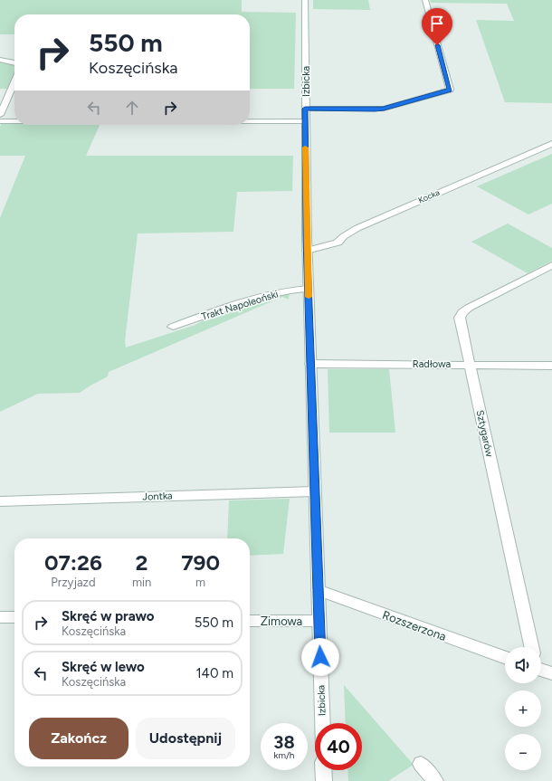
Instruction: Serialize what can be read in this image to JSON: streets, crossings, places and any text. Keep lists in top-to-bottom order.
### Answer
{
  "streets": {
    "street": [
      "Izbicka",
      "Kocka",
      "Trakt Napoleoński",
      "Radłowa",
      "Sztygarów",
      "Jontka",
      "Zimowa",
      "Rozszerzona"
    ]
  },
  "crossings": [
    ["Izbicka", "Kocka"],
    ["Izbicka", "Trakt Napoleoński"],
    ["Izbicka", "Radłowa"],
    ["Izbicka", "Jontka"],
    ["Izbicka", "Zimowa"],
    ["Izbicka", "Rozszerzona"],
    ["Radłowa", "Sztygarów"]
  ],
  "page": {
    "turn": ["550 m", "Koszęcińska"],
    "eta": [
      "07:26",
      "Przyjazd",
      "2",
      "min",
      "790",
      "m"
    ],
    "list": [
      {
        "name": "Skręć w prawo",
        "note": "Koszęcińska",
        "value": "550 m"
      },
      {
        "name": "Skręć w lewo",
        "note": "Koszęcińska",
        "value": "140 m"
      }
    ],
    "map_buttons": ["+", "−"],
    "buttons": ["Zakończ", "Udostępnij"],
    "speed": "38 km/h",
    "limit": "40"
  }
}
